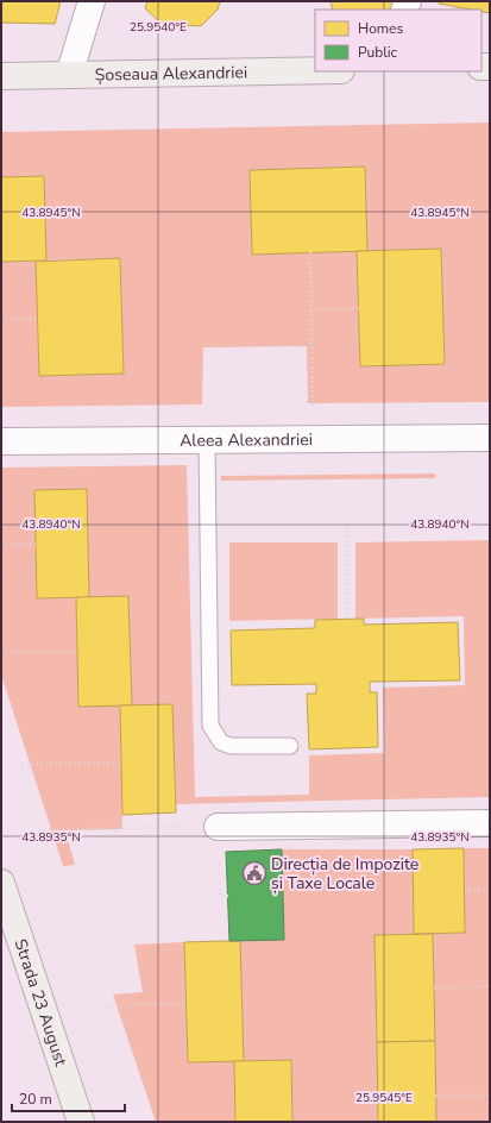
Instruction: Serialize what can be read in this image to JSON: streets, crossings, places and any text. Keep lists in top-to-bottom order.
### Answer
{
  "streets": {
    "main road": ["Șoseaua Alexandriei", "Strada 23 August"],
    "street": ["Aleea Alexandriei"]
  },
  "places": {
    "public building": ["Direcția de Impozite și Taxe Locale"]
  },
  "legend": ["Homes", "Public"],
  "scale_bar": "20 m",
  "coordinates": [
    "25.9540°E",
    "43.8945°N",
    "43.8940°N",
    "43.8935°N",
    "25.9545°E"
  ]
}
